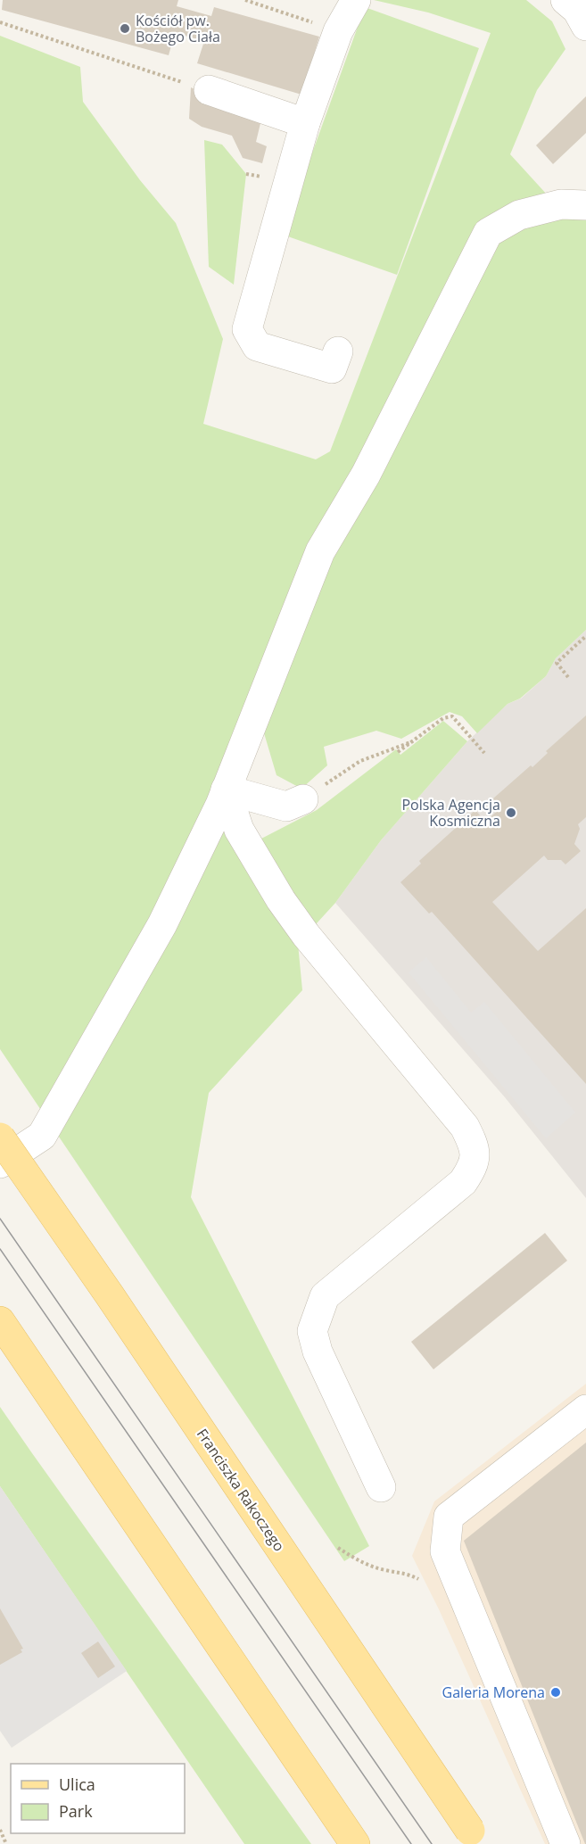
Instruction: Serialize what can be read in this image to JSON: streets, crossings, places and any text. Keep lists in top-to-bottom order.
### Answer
{
  "streets": {
    "main road": ["Franciszka Rakoczego"]
  },
  "places": ["Kościół pw. Bożego Ciała", "Polska Agencja Kosmiczna", "Galeria Morena"],
  "legend": ["Ulica", "Park"]
}
